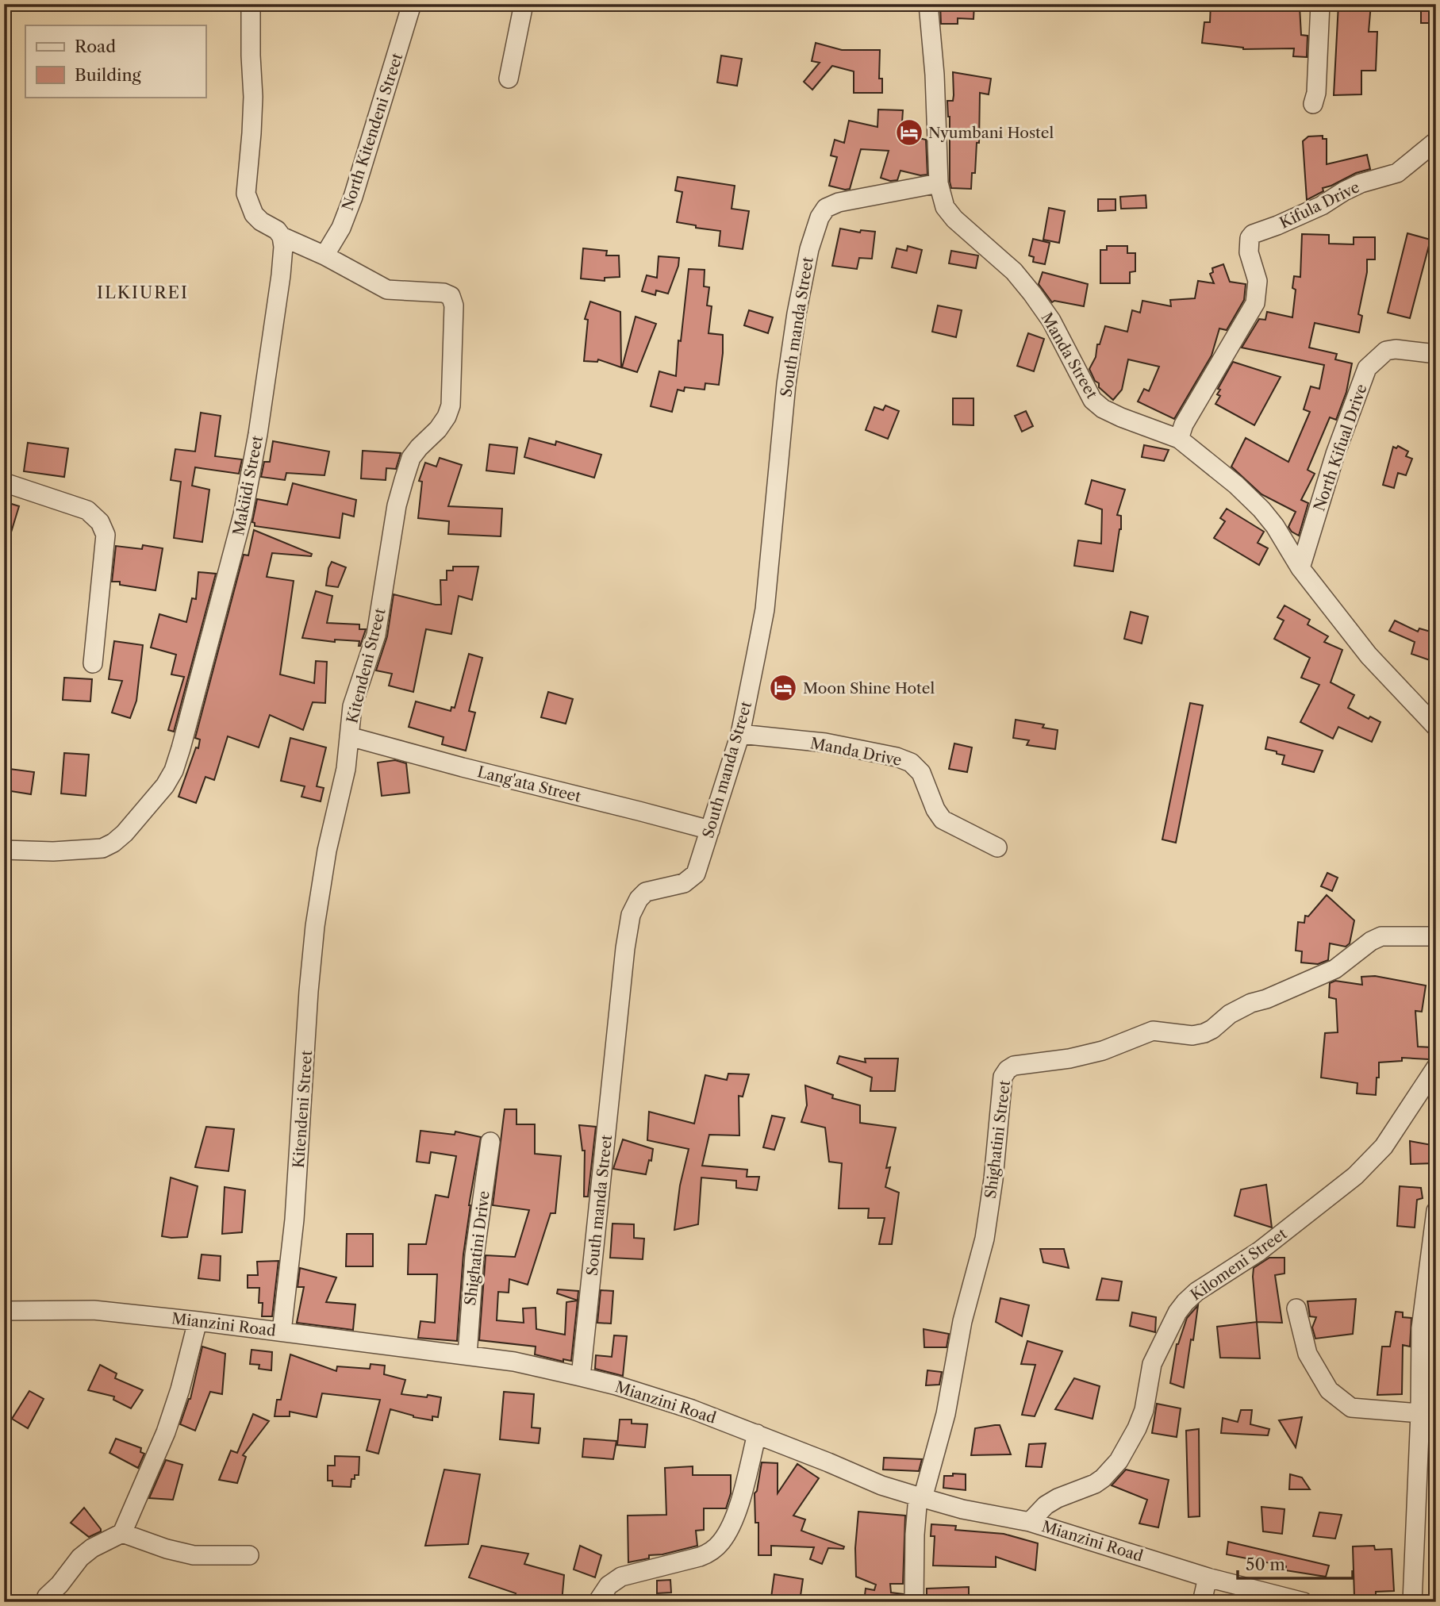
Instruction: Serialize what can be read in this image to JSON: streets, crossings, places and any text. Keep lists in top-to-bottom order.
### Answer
{
  "streets": {
    "street": [
      "North Kitendeni Street",
      "Kifula Drive",
      "South manda Street",
      "Manda Street",
      "North Kifual Drive",
      "Makiidi Street",
      "Kitendeni Street",
      "Manda Drive",
      "Lang'ata Street",
      "Shighatini Street",
      "Shighatini Drive",
      "Kilomeni Street",
      "Mianzini Road"
    ]
  },
  "crossings": [
    ["North Kitendeni Street", "Kitendeni Street"],
    ["Kifula Drive", "Manda Street"],
    ["South manda Street", "Manda Street"],
    ["South manda Street", "Manda Drive"],
    ["South manda Street", "Lang'ata Street"],
    ["South manda Street", "Mianzini Road"],
    ["Manda Street", "North Kifual Drive"],
    ["Makiidi Street", "Kitendeni Street"],
    ["Kitendeni Street", "Lang'ata Street"],
    ["Kitendeni Street", "Mianzini Road"],
    ["Shighatini Street", "Mianzini Road"],
    ["Shighatini Drive", "Mianzini Road"],
    ["Kilomeni Street", "Mianzini Road"]
  ],
  "districts": ["ILKIUREI"],
  "places": {
    "hotel": ["Nyumbani Hostel", "Moon Shine Hotel"]
  },
  "legend": ["Road", "Building"],
  "scale_bar": "50 m"
}
